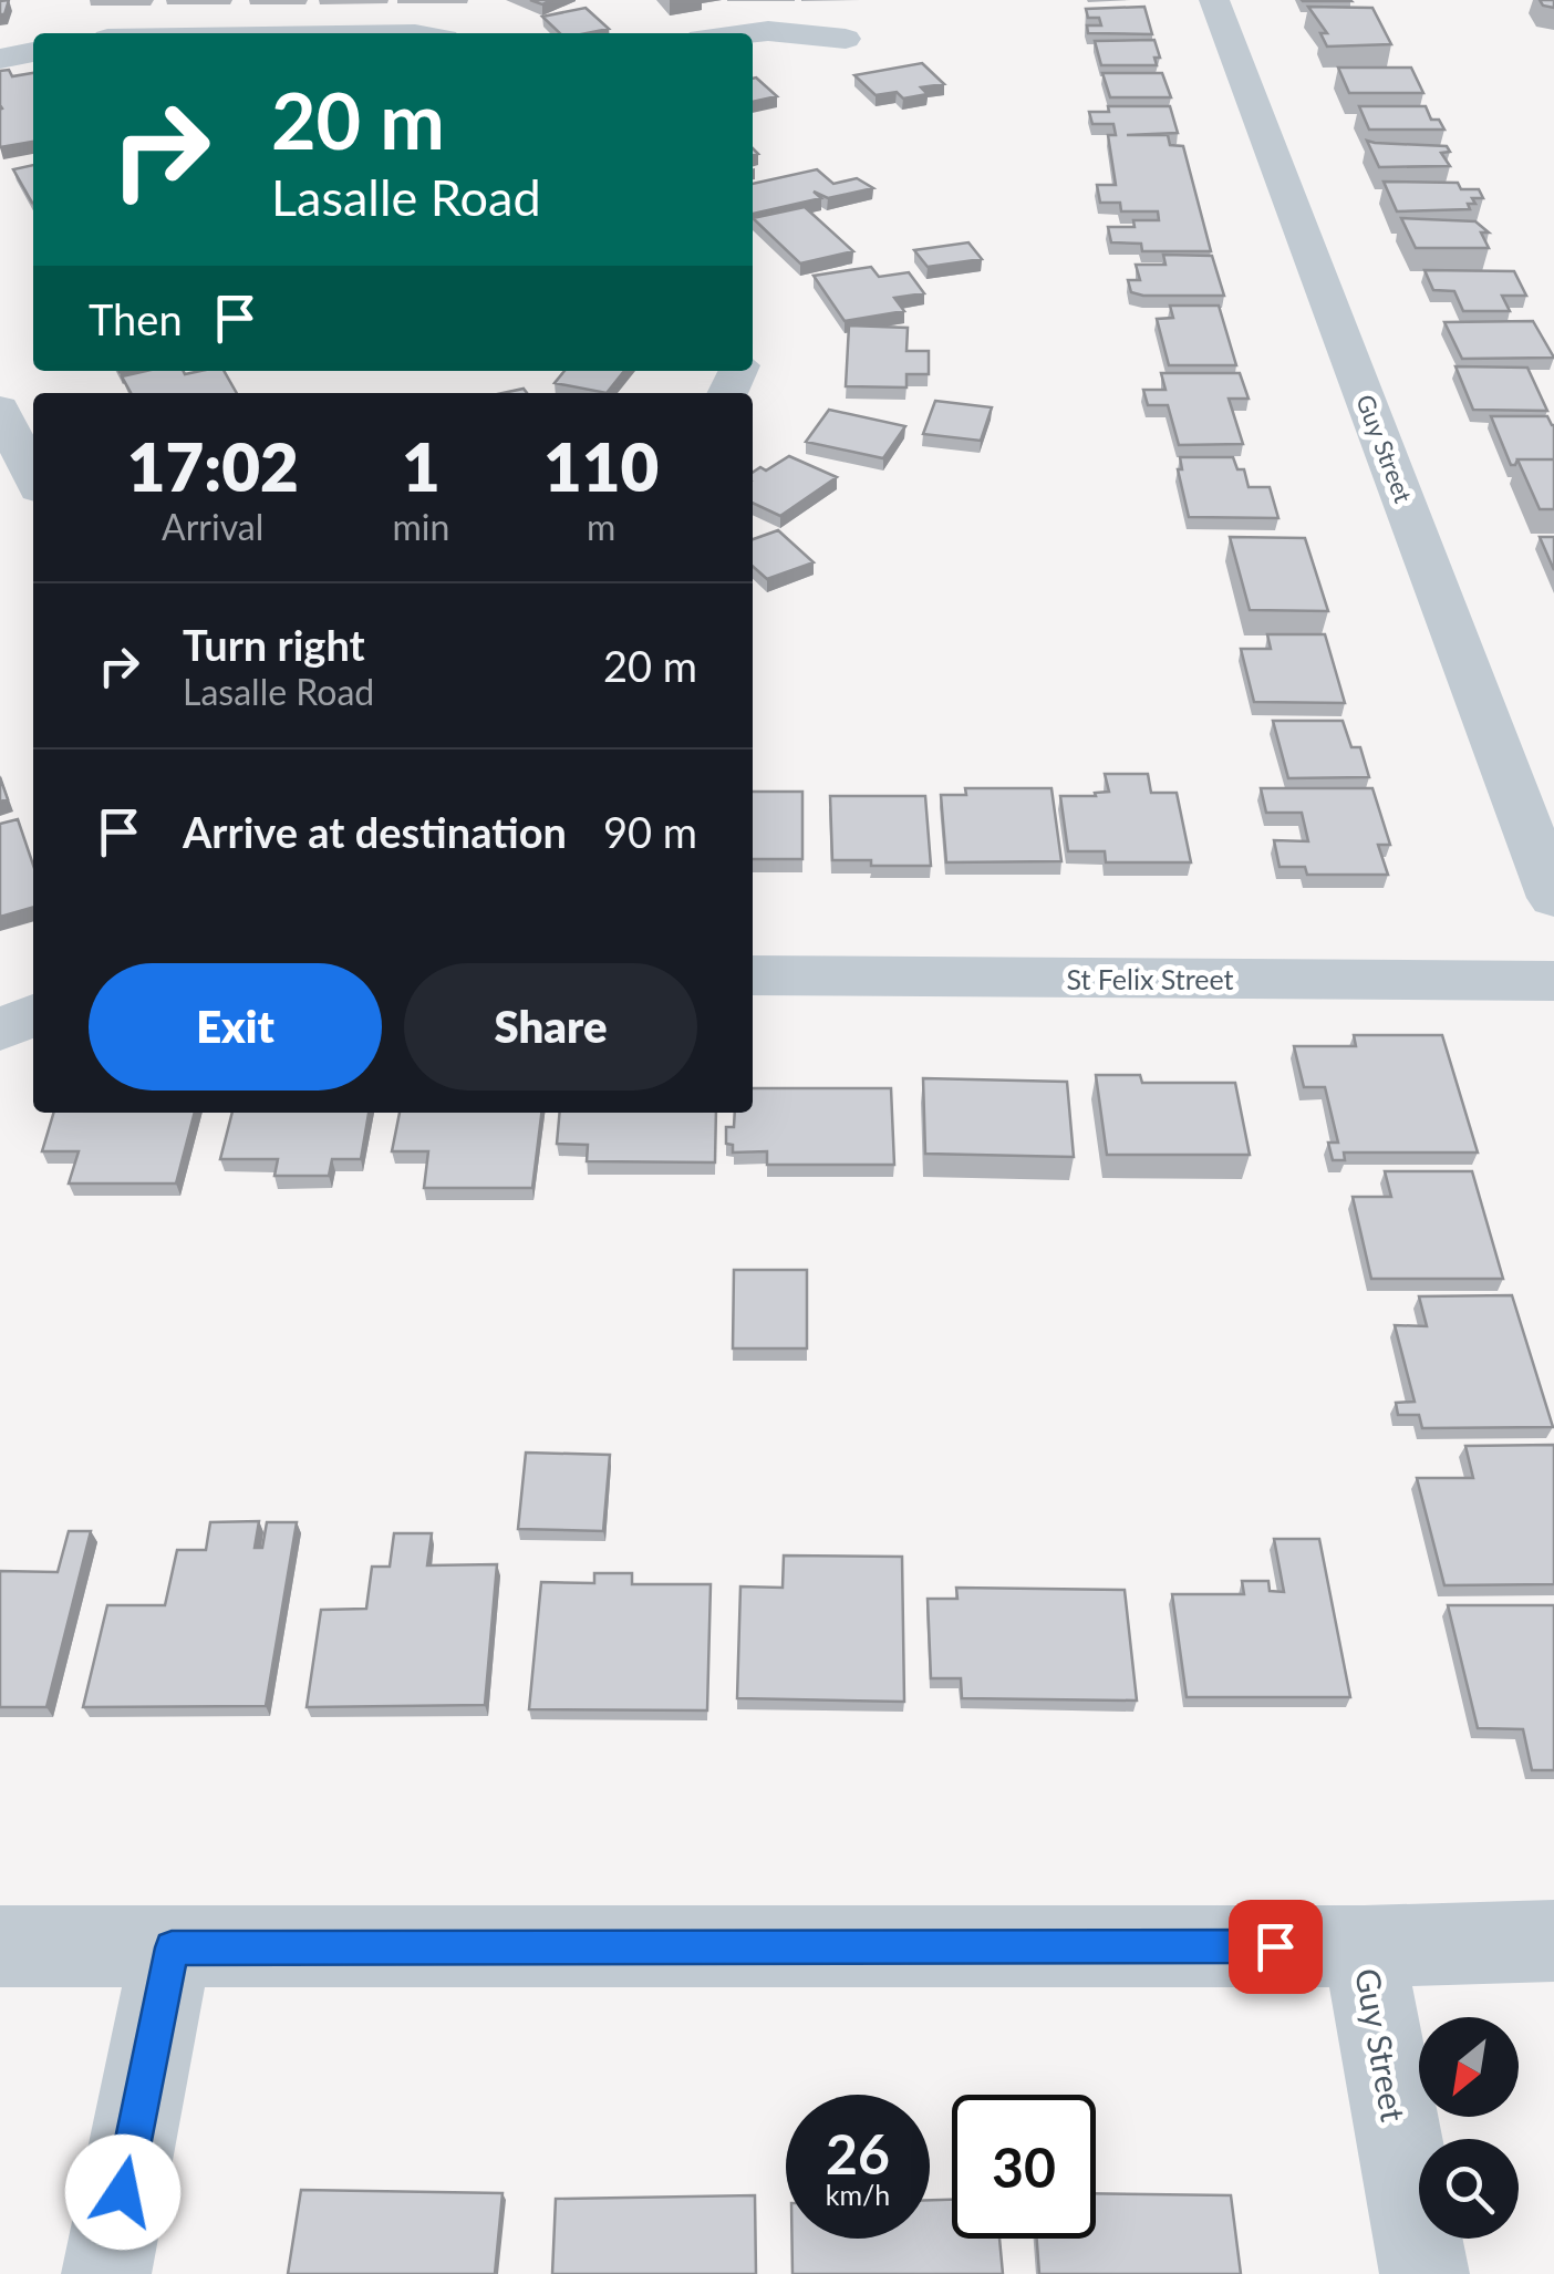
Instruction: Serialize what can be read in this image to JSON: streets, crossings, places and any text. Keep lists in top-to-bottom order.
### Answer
{
  "streets": {
    "street": ["Guy Street", "St Felix Street"]
  },
  "north": "bottom left",
  "page": {
    "turn": ["20 m", "Lasalle Road"],
    "then": "Then",
    "eta": [
      "17:02",
      "Arrival",
      "1",
      "min",
      "110",
      "m"
    ],
    "list": [
      {
        "name": "Turn right",
        "note": "Lasalle Road",
        "value": "20 m"
      },
      {
        "name": "Arrive at destination",
        "value": "90 m"
      }
    ],
    "buttons": ["Exit", "Share"],
    "speed": "26 km/h",
    "limit": "30"
  }
}
